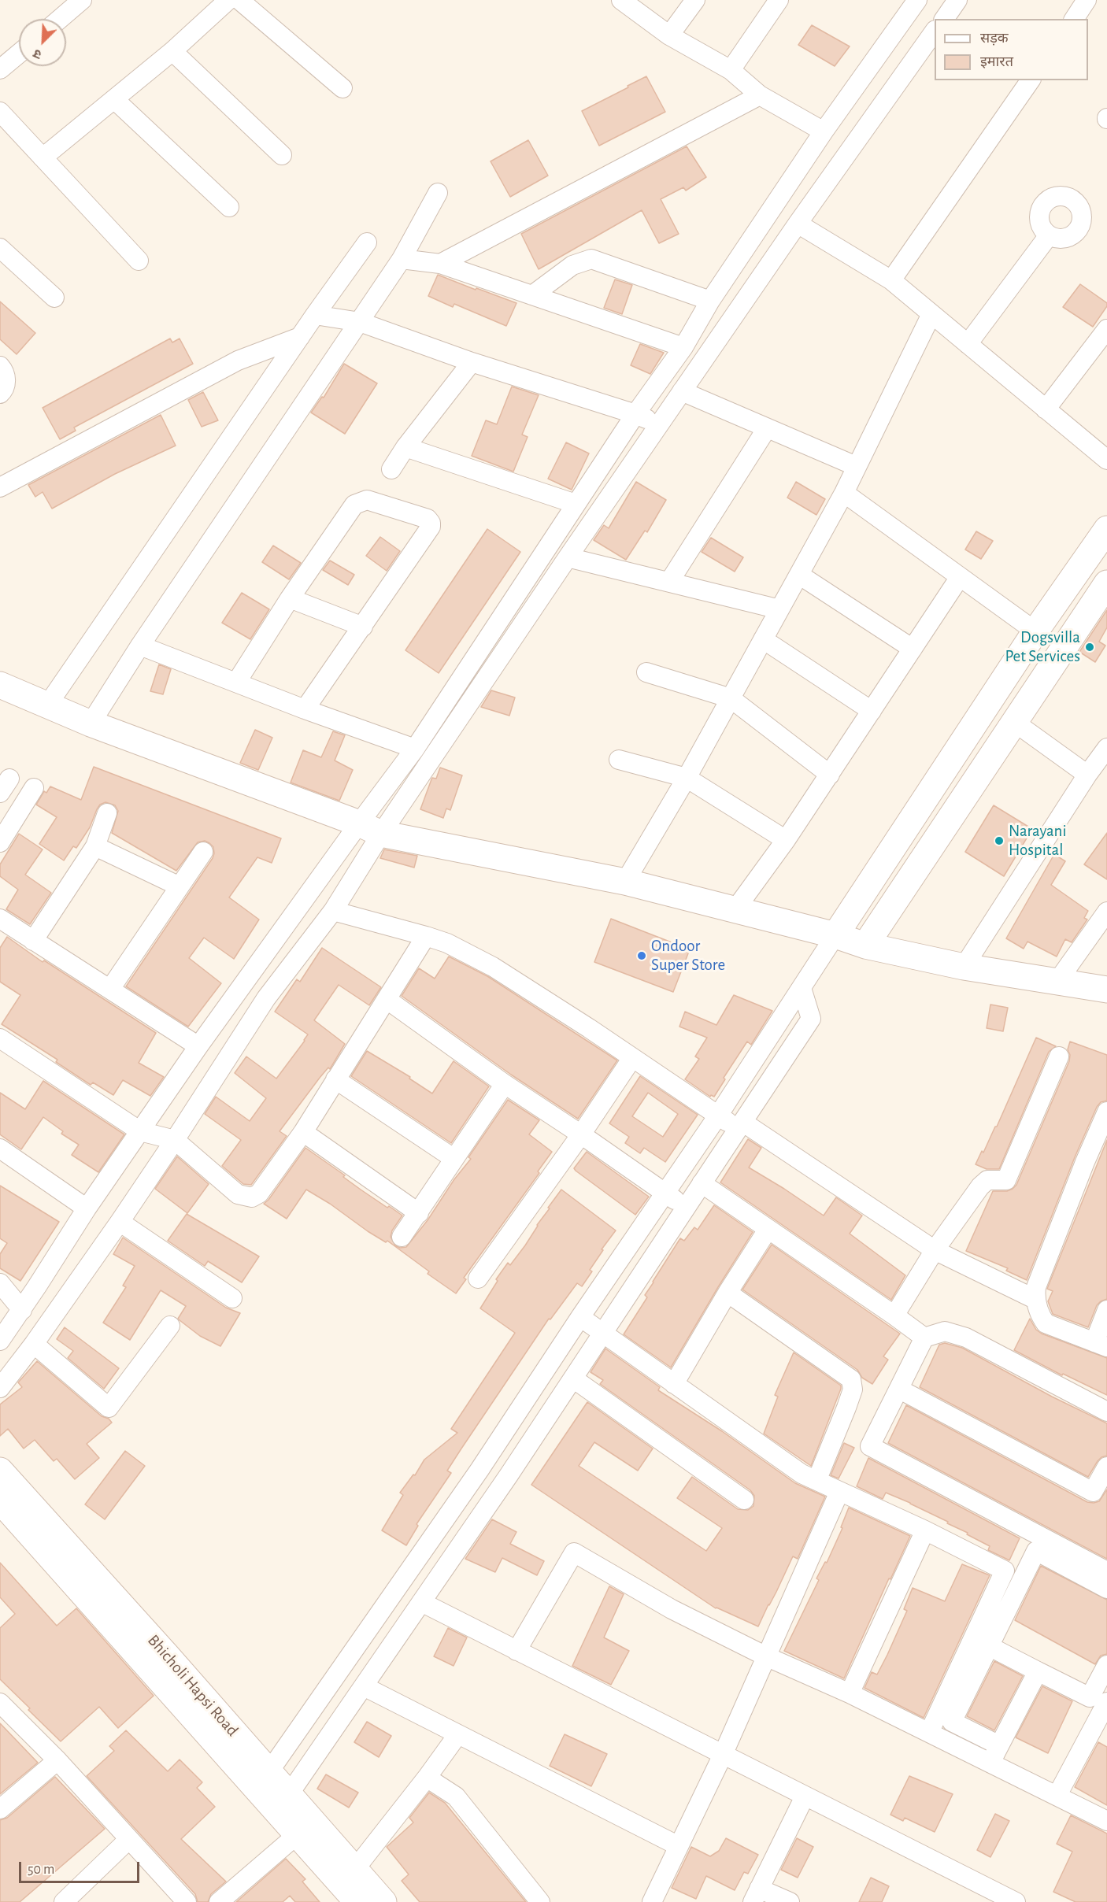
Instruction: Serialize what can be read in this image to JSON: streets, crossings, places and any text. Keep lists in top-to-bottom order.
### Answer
{
  "streets": {
    "street": ["Bhicholi Hapsi Road"]
  },
  "places": ["Dogsvilla Pet Services", "Narayani Hospital", "Ondoor Super Store"],
  "legend": ["सड़क", "इमारत"],
  "scale_bar": "50 m",
  "north": "bottom left"
}
